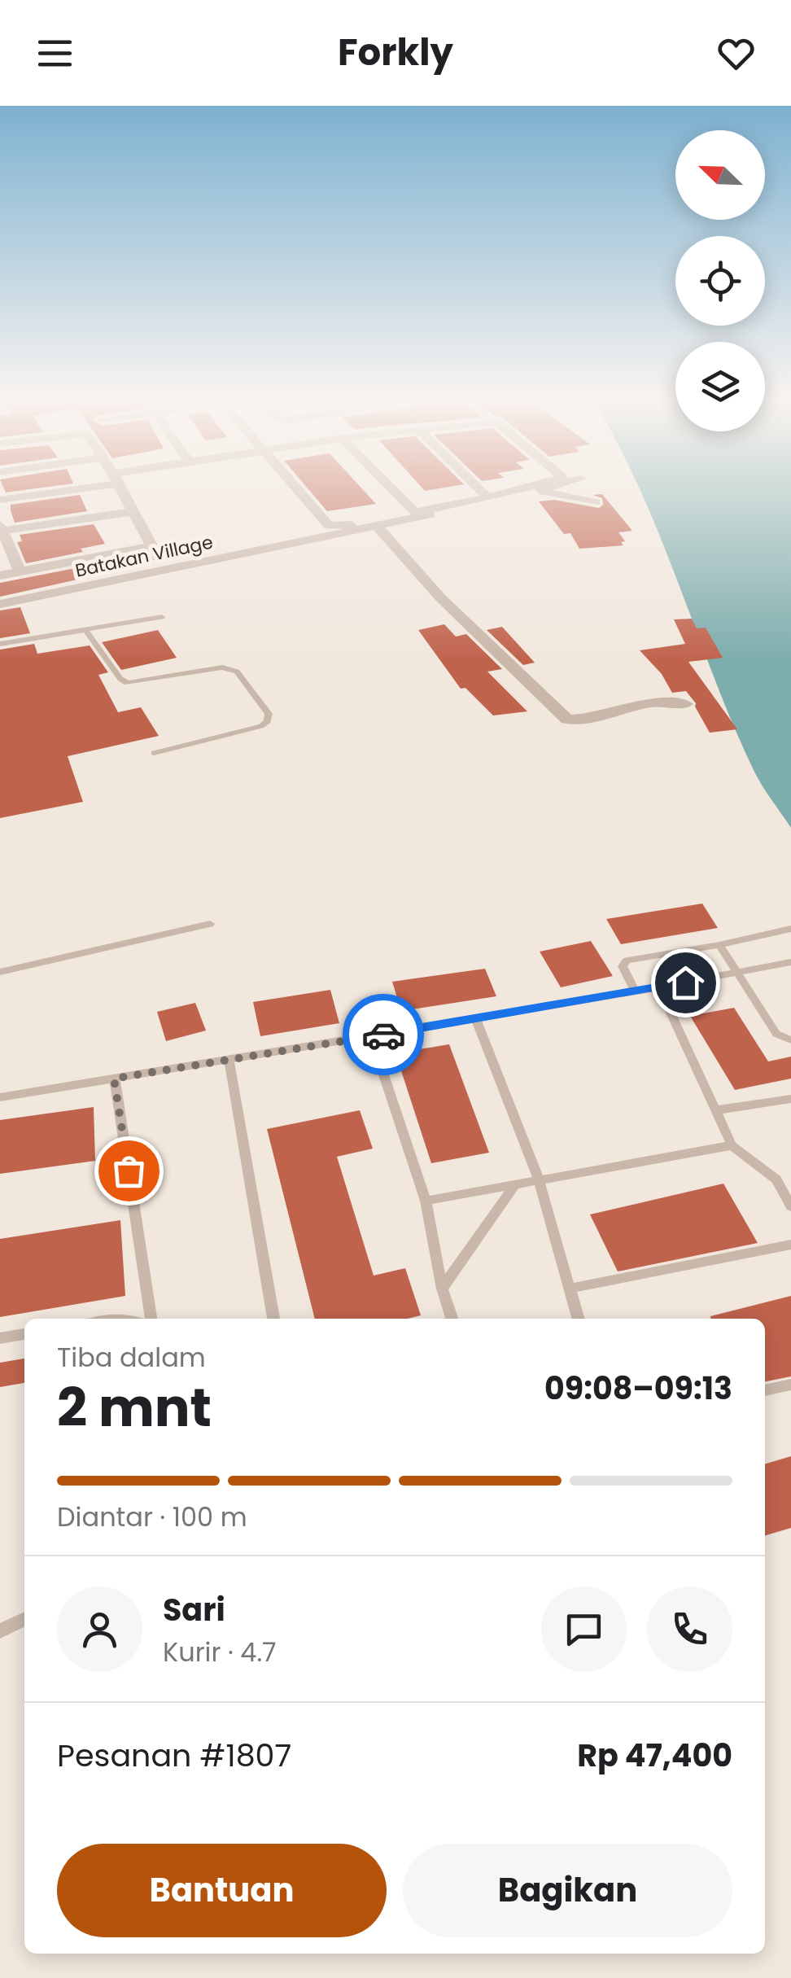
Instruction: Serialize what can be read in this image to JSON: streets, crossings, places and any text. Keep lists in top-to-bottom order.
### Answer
{
  "streets": {
    "street": ["Batakan Village"]
  },
  "north": "top left",
  "page": {
    "header": "Forkly",
    "heading": ["2 mnt", "Tiba dalam", "09:08–09:13"],
    "panel": [
      "Sari",
      "Kurir · 4.7",
      "Pesanan #1807",
      "Rp 47,400"
    ],
    "bar": "Diantar · 100 m",
    "buttons": ["Bantuan", "Bagikan"]
  }
}
